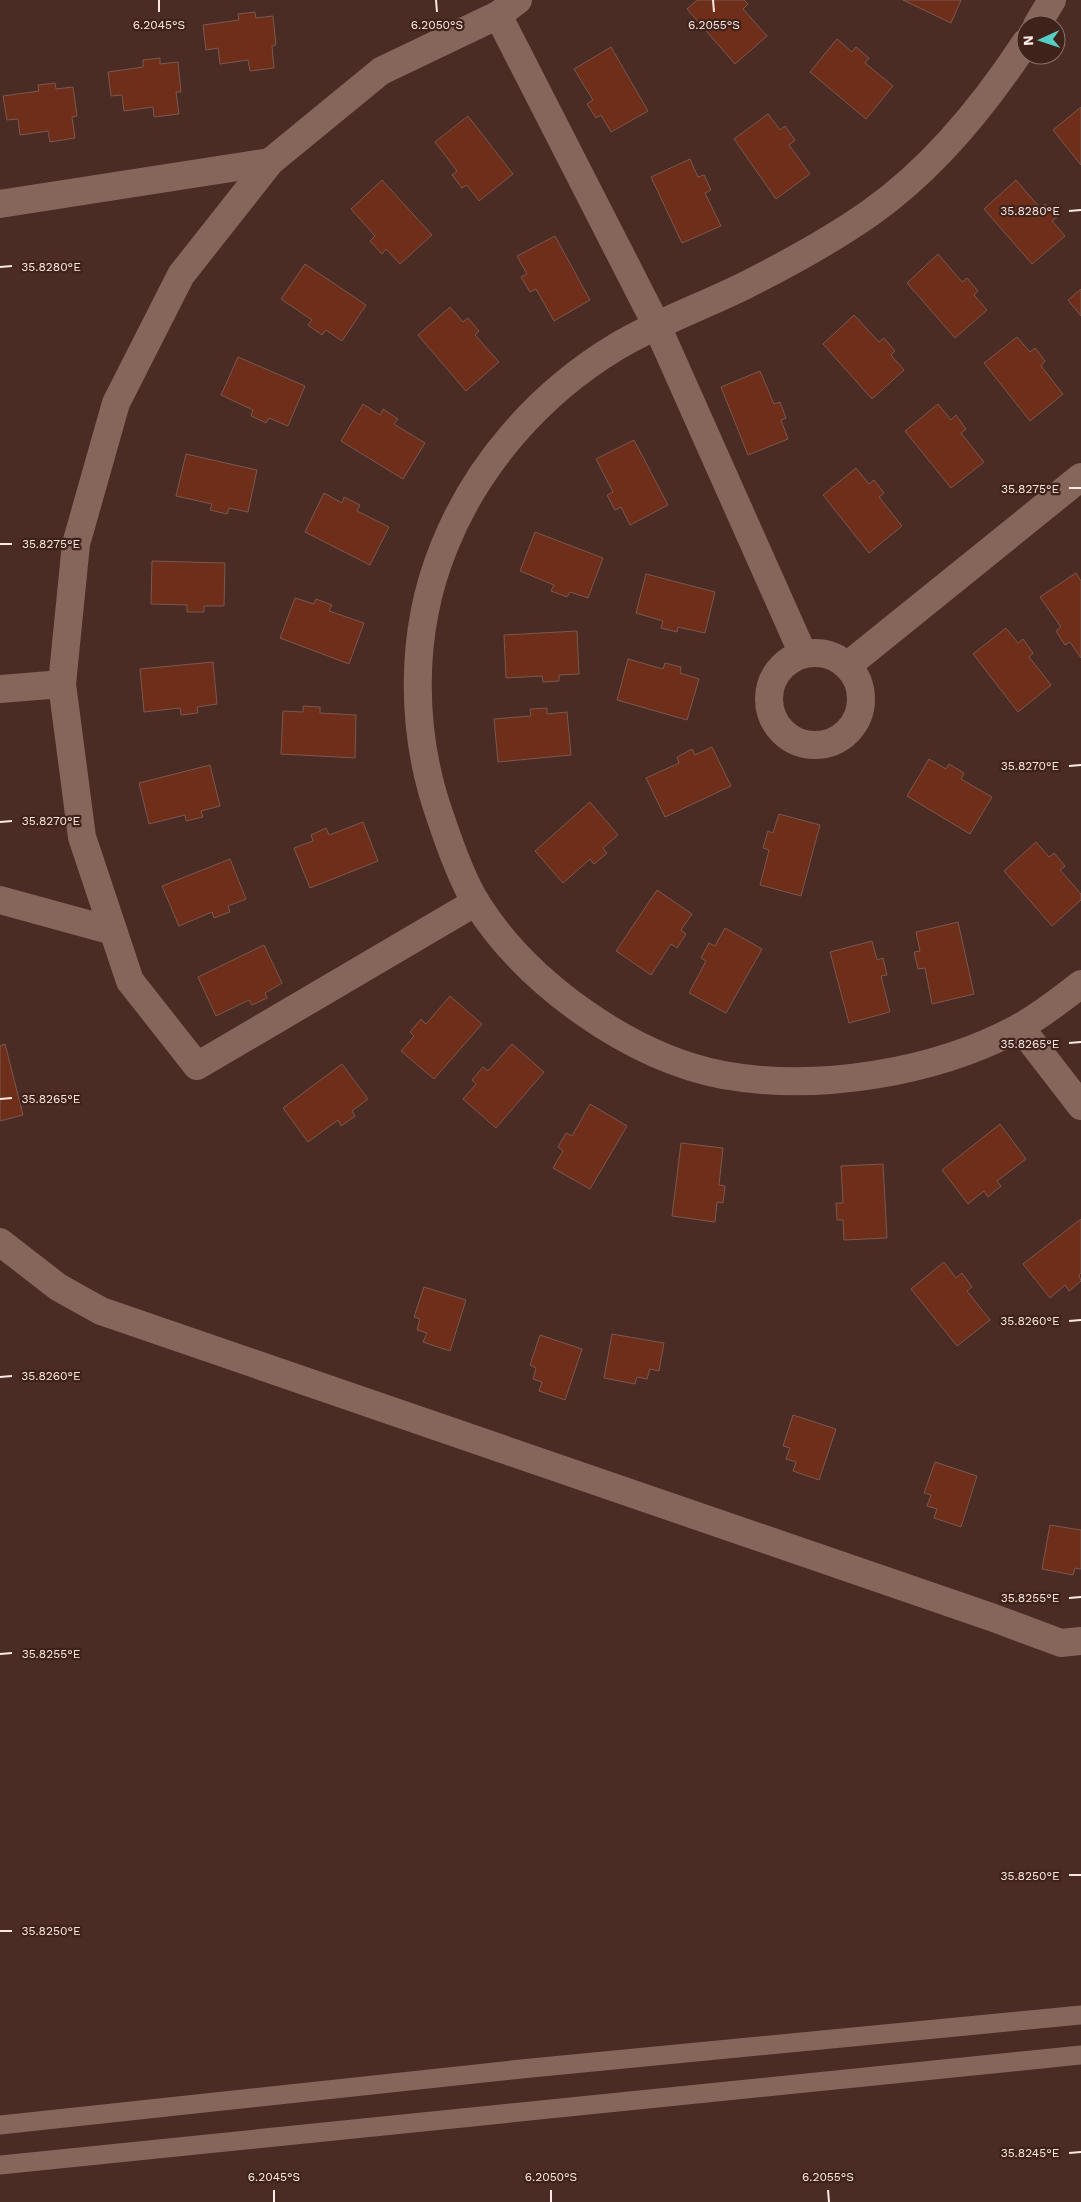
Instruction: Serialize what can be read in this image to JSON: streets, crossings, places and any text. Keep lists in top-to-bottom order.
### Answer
{
  "north": "left",
  "coordinates": [
    "6.2045°S",
    "6.2050°S",
    "6.2055°S",
    "35.8280°E",
    "35.8275°E",
    "35.8270°E",
    "35.8265°E",
    "35.8260°E",
    "35.8255°E",
    "35.8250°E",
    "35.8245°E"
  ]
}
